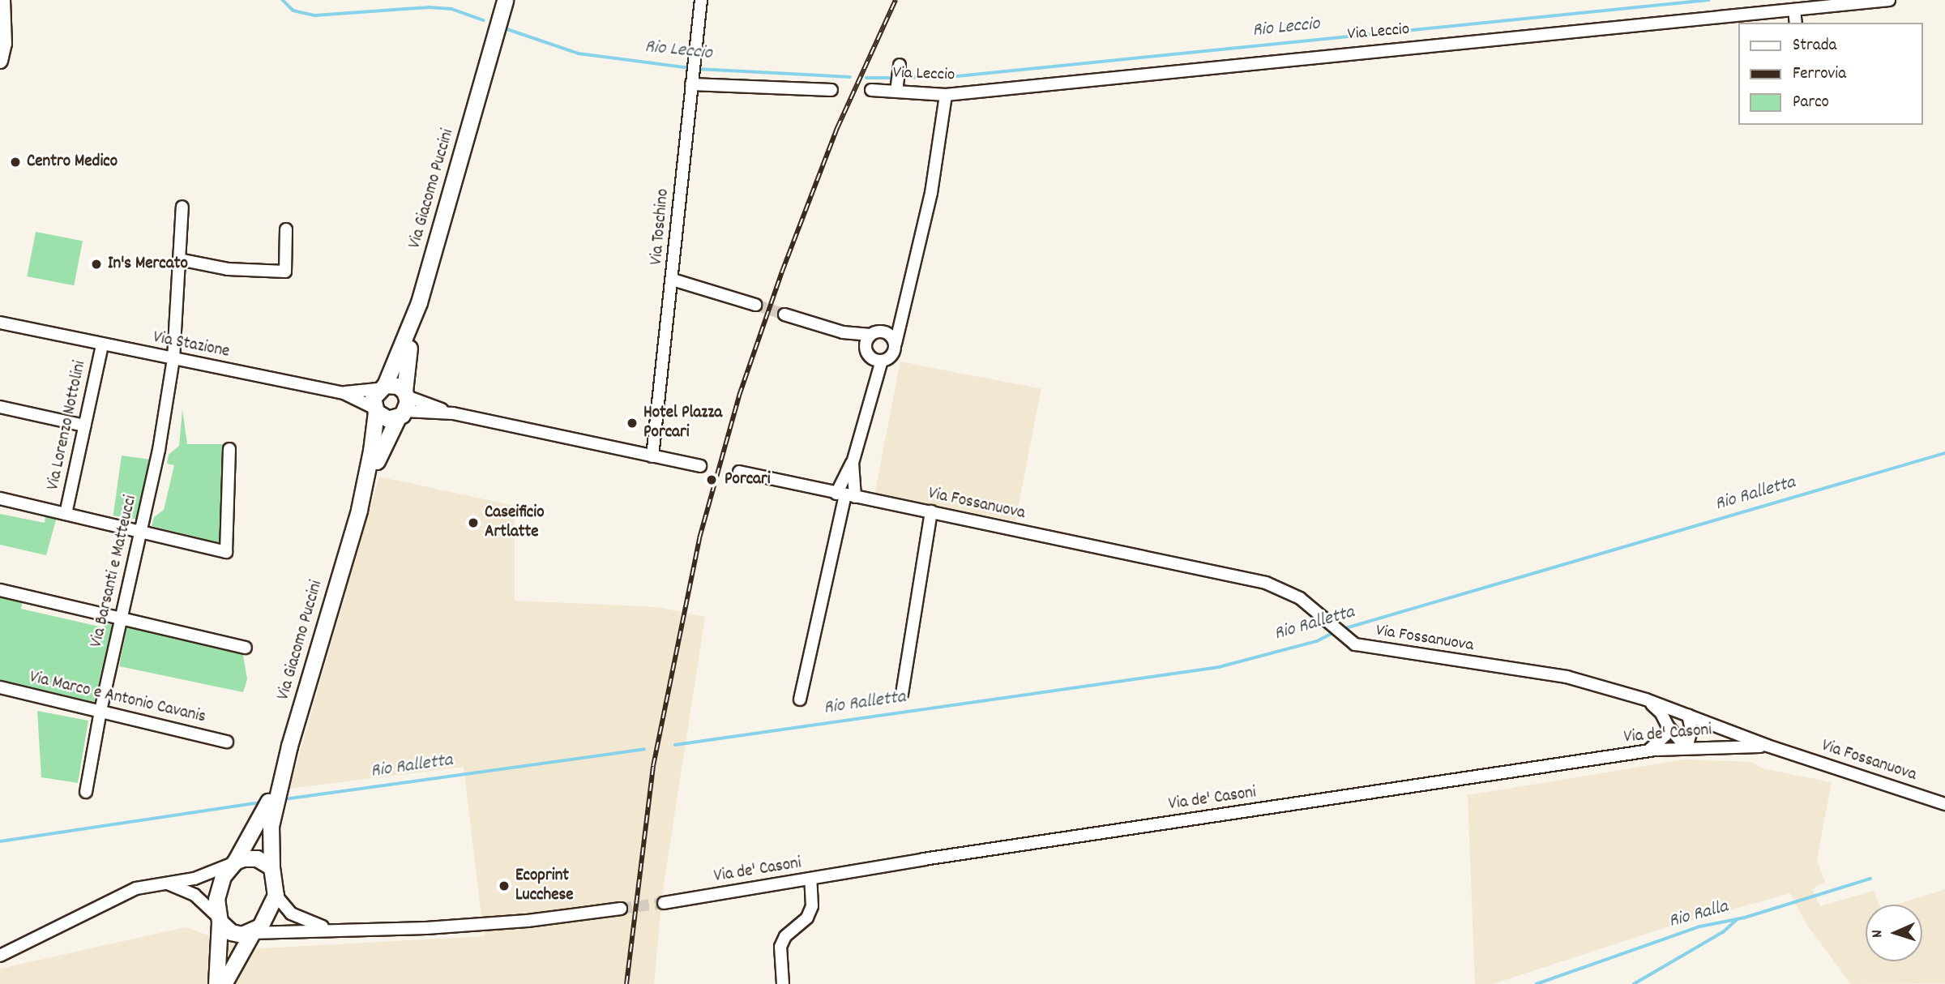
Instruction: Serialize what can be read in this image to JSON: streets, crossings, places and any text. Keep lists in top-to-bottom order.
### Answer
{
  "streets": {
    "main road": ["Via Giacomo Puccini"],
    "street": [
      "Via Leccio",
      "Via Toschino",
      "Via Stazione",
      "Via Lorenzo Nottolini",
      "Via Fossanuova",
      "Via Barsanti e Matteucci",
      "Via Marco e Antonio Cavanis",
      "Via de' Casoni"
    ]
  },
  "crossings": [
    ["Via Giacomo Puccini", "Via Stazione"],
    ["Via Stazione", "Via Lorenzo Nottolini"],
    ["Via Stazione", "Via Barsanti e Matteucci"],
    ["Via Fossanuova", "Via de' Casoni"],
    ["Via Barsanti e Matteucci", "Via Marco e Antonio Cavanis"]
  ],
  "water": ["Rio Leccio", "Rio Ralletta", "Rio Ralla"],
  "places": [
    "Centro Medico",
    "In's Mercato",
    "Hotel Plazza Porcari",
    "Porcari",
    "Caseificio Artlatte",
    "Ecoprint Lucchese"
  ],
  "legend": ["Strada", "Ferrovia", "Parco"],
  "north": "left"
}
